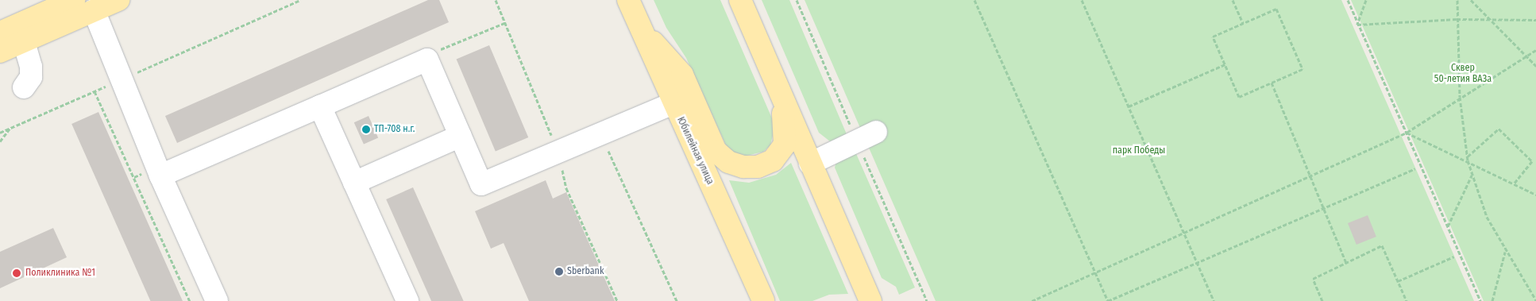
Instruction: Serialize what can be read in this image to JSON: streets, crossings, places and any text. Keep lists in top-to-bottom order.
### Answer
{
  "streets": {
    "main road": ["Юбилейная улица"]
  },
  "parks": ["Сквер 50-летия ВАЗа", "парк Победы"],
  "places": ["ТП-708 н.г.", "Sberbank", "Поликлиника №1"]
}
